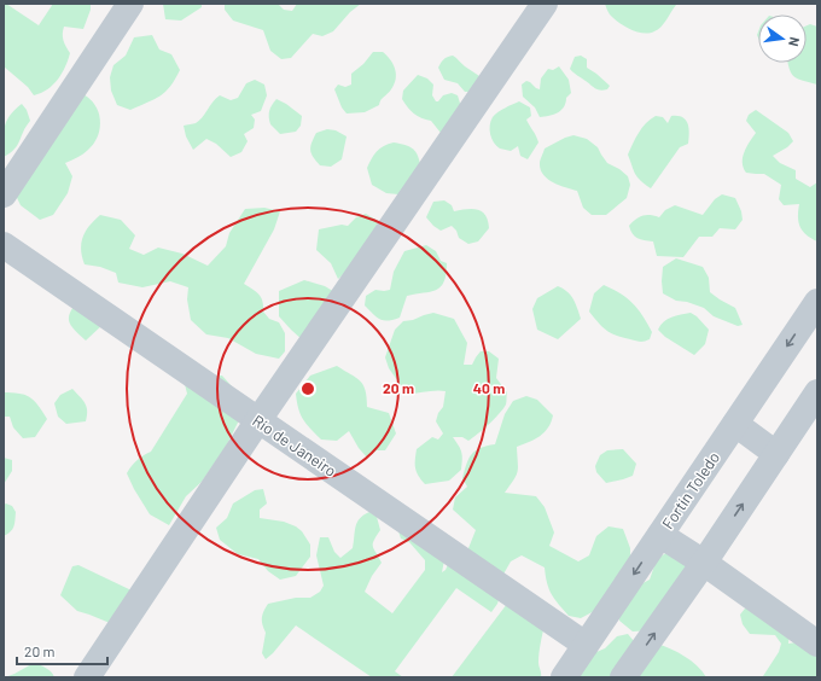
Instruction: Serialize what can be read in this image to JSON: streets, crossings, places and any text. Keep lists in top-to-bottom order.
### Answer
{
  "streets": {
    "street": ["Río de Janeiro", "Fortín Toledo"]
  },
  "crossings": [
    ["Río de Janeiro", "Fortín Toledo"]
  ],
  "scale_bar": "20 m",
  "north": "right",
  "rings": ["20 m", "40 m"]
}
